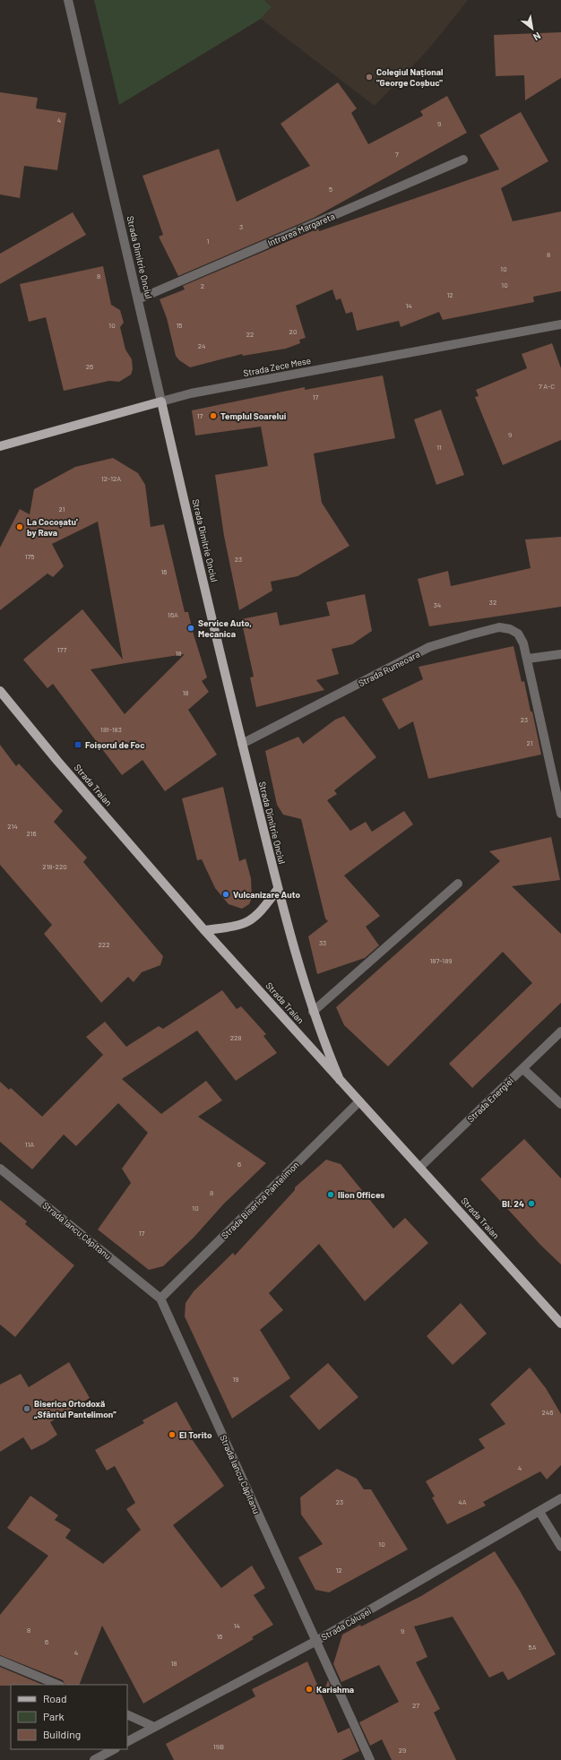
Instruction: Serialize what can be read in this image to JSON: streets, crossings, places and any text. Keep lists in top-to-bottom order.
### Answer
{
  "streets": {
    "main road": ["Strada Dimitrie Onciul", "Strada Zece Mese", "Strada Traian"],
    "street": [
      "Intrarea Margareta",
      "Strada Rumeoara",
      "Strada Energiei",
      "Strada Biserica Pantelimon",
      "Strada Iancu Căpitanu",
      "Strada Călușei"
    ]
  },
  "crossings": [
    ["Intrarea Margareta", "Strada Dimitrie Onciul"],
    ["Strada Dimitrie Onciul", "Strada Zece Mese"],
    ["Strada Dimitrie Onciul", "Strada Rumeoara"],
    ["Strada Dimitrie Onciul", "Strada Traian"],
    ["Strada Traian", "Strada Energiei"],
    ["Strada Traian", "Strada Biserica Pantelimon"],
    ["Strada Biserica Pantelimon", "Strada Iancu Căpitanu"],
    ["Strada Iancu Căpitanu", "Strada Călușei"]
  ],
  "places": {
    "other": [
      "Colegiul Național \"George Coșbuc\"",
      "Templul Soarelui",
      "La Cocoșatu' by Rava",
      "Service Auto, Mecanica",
      "Vulcanizare Auto",
      "Ilion Offices",
      "Bl. 24",
      "Biserica Ortodoxă „Sfântul Pantelimon”",
      "El Torito",
      "Karishma"
    ],
    "transit": ["Foișorul de Foc"]
  },
  "house_numbers": [
    "4",
    "9",
    "7",
    "5",
    "3",
    "1",
    "8",
    "10",
    "8",
    "10",
    "2",
    "12",
    "14",
    "10",
    "15",
    "20",
    "22",
    "24",
    "26",
    "7 A-C",
    "17",
    "17",
    "9",
    "11",
    "12-12A",
    "21",
    "175",
    "23",
    "16",
    "32",
    "34",
    "16A",
    "177",
    "18",
    "18",
    "23",
    "181-183",
    "21",
    "214",
    "216",
    "218-220",
    "33",
    "222",
    "187-189",
    "228",
    "11A",
    "6",
    "8",
    "10",
    "17",
    "19",
    "246",
    "4",
    "23",
    "4A",
    "10",
    "12",
    "14",
    "8",
    "9",
    "16",
    "6",
    "5A",
    "4",
    "18",
    "27",
    "19B",
    "29"
  ],
  "legend": ["Road", "Park", "Building"],
  "north": "bottom right"
}
